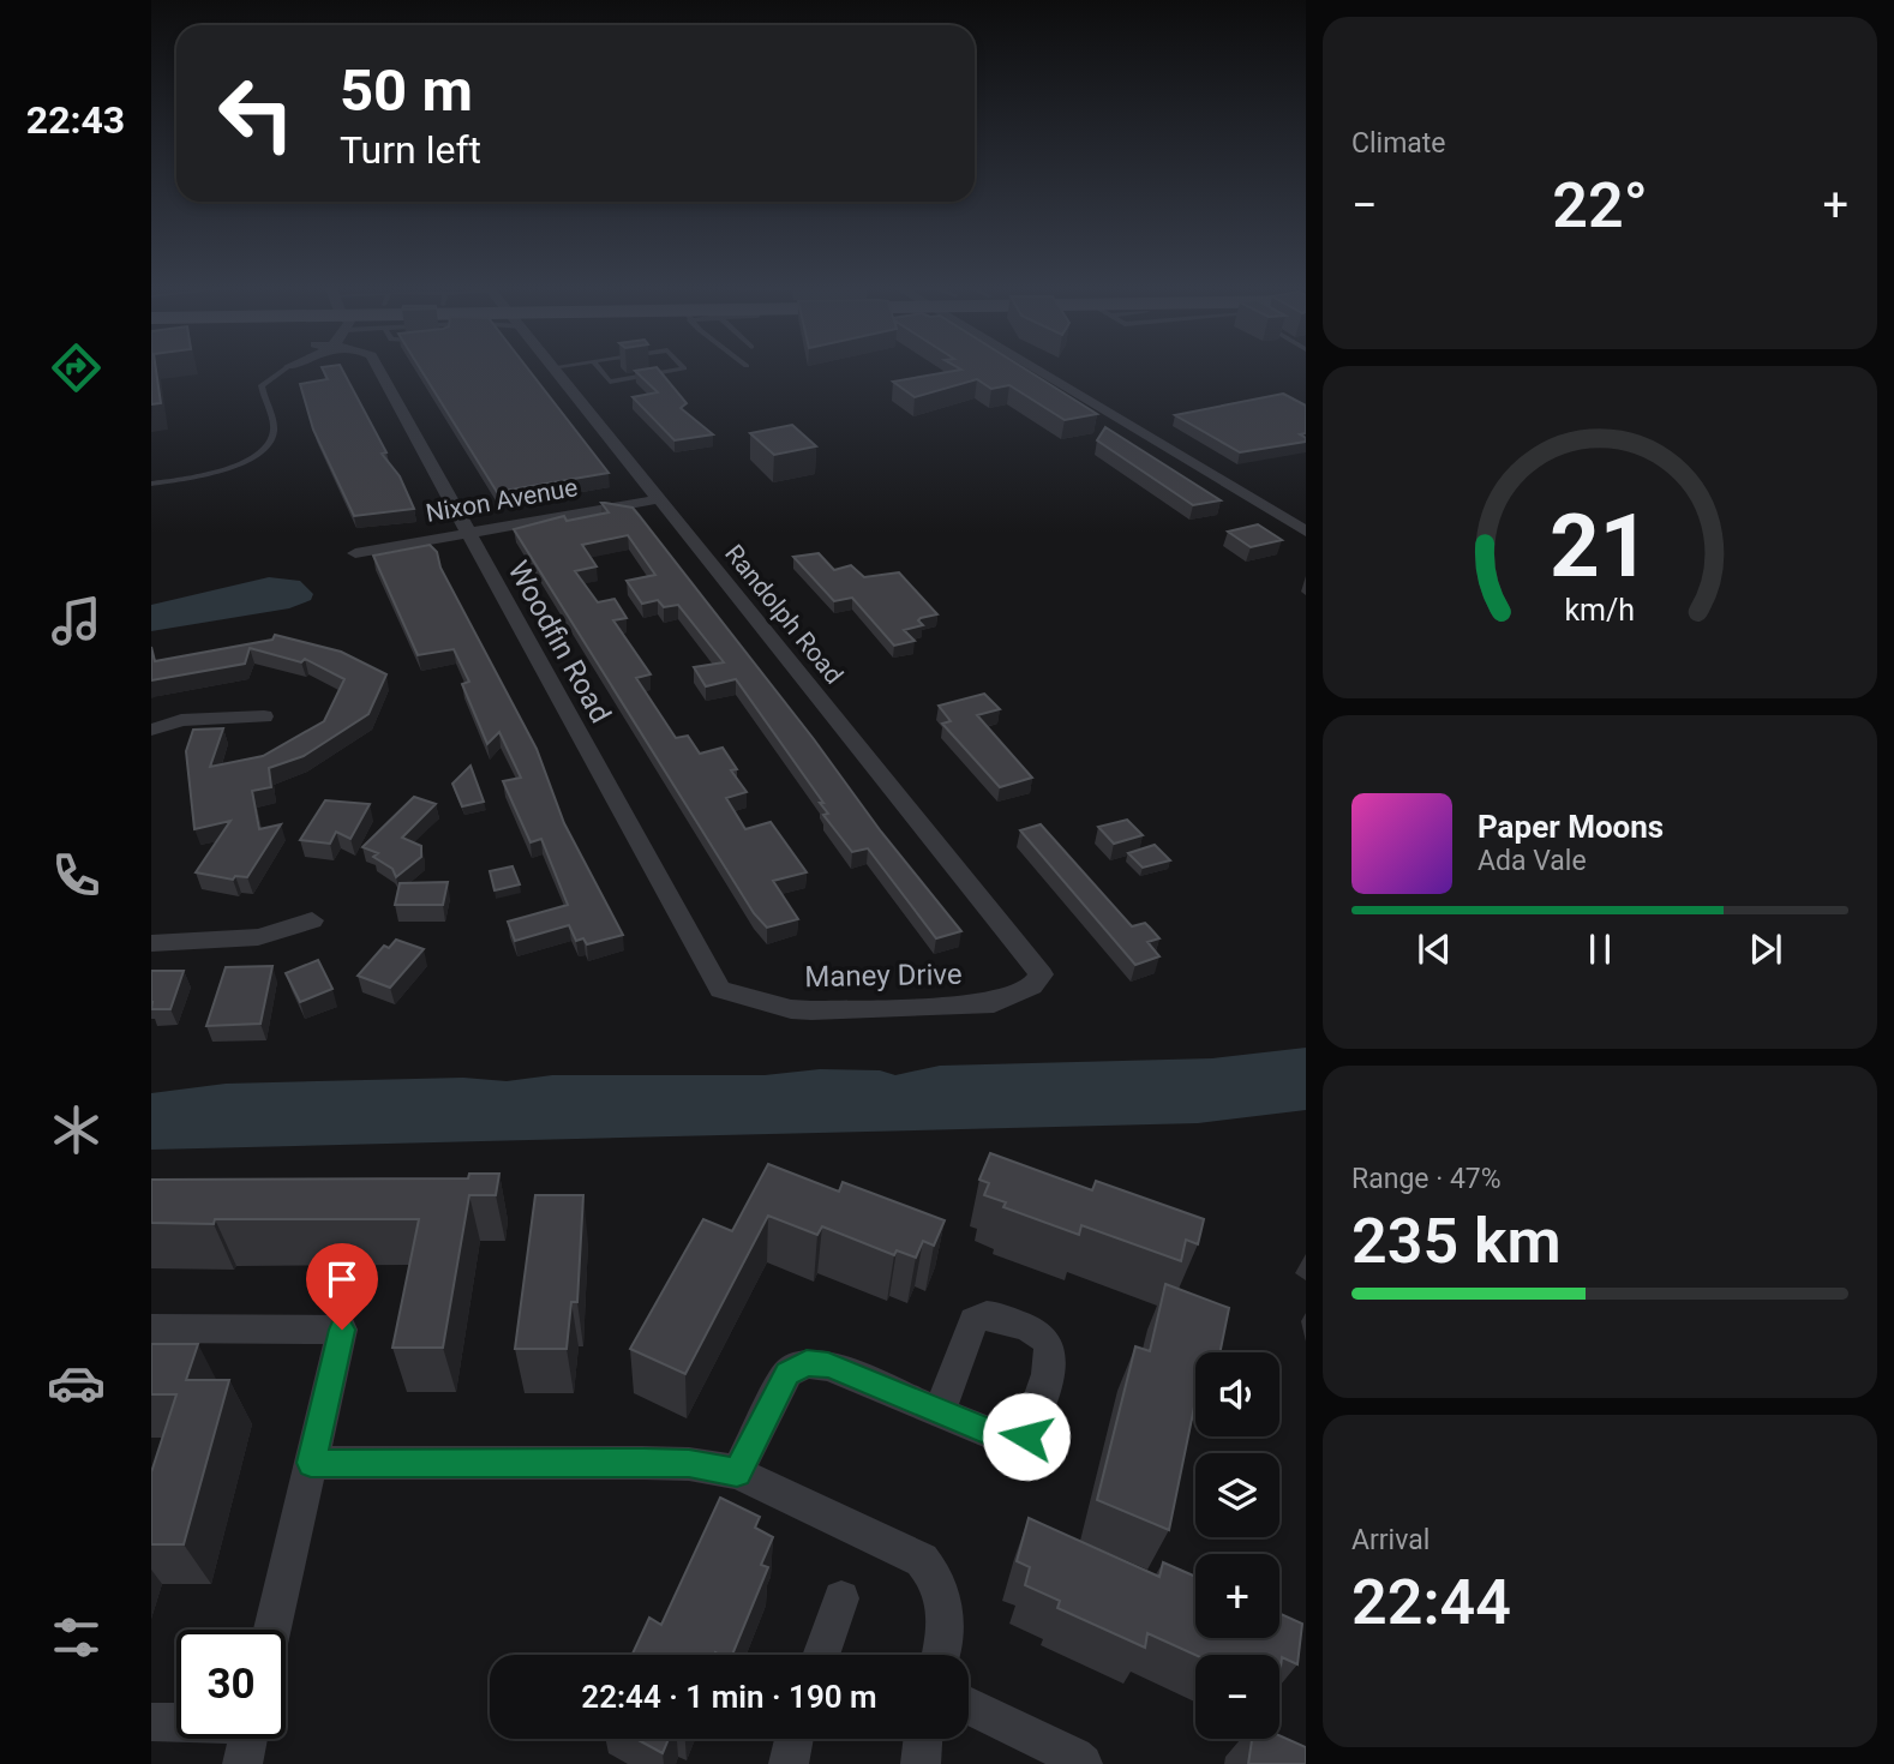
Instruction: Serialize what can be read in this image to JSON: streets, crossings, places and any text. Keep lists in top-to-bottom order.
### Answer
{
  "streets": {
    "street": [
      "Nixon Avenue",
      "Randolph Road",
      "Woodfin Road",
      "Maney Drive"
    ]
  },
  "crossings": [
    ["Nixon Avenue", "Randolph Road"],
    ["Nixon Avenue", "Woodfin Road"],
    ["Randolph Road", "Maney Drive"],
    ["Woodfin Road", "Maney Drive"]
  ],
  "page": {
    "tabs": "22:43",
    "tile": [
      "Climate",
      ["Range · 47%", "235 km"],
      ["Arrival", "22:44"]
    ],
    "turn": ["50 m", "Turn left"],
    "heat": ["−", "22°", "+"],
    "song": ["Paper Moons", "Ada Vale"],
    "map_buttons": ["+", "−"],
    "limit": "30",
    "trip": "22:44 · 1 min · 190 m",
    "gauge": ["21", "km/h"]
  }
}
